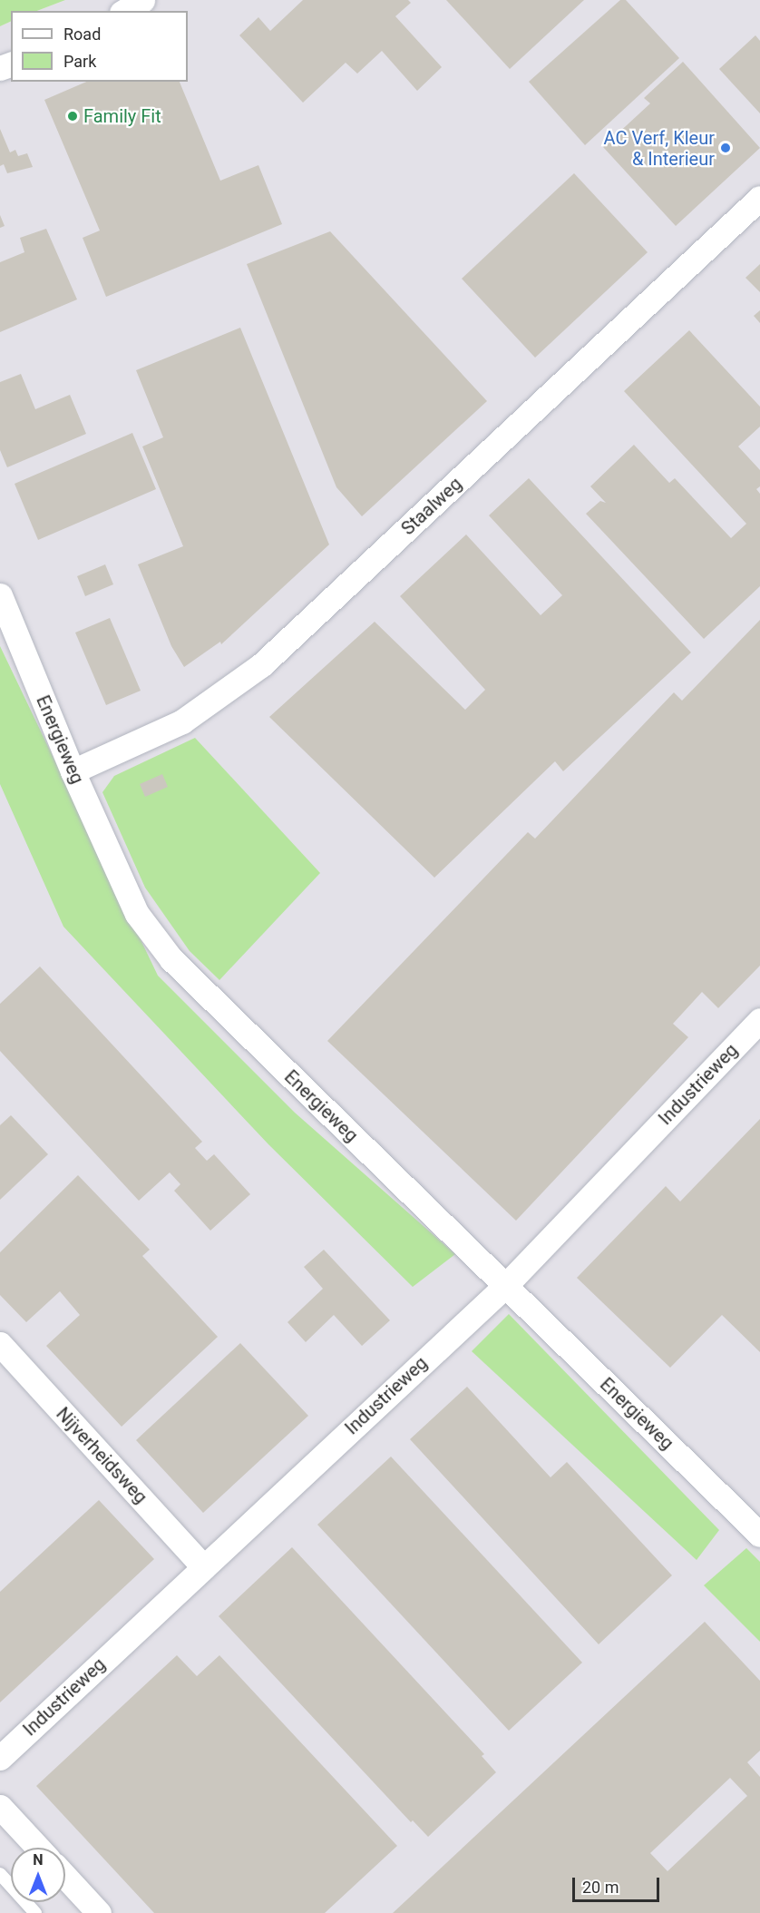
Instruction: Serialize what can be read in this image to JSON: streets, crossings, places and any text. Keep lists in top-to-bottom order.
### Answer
{
  "streets": {
    "street": [
      "Staalweg",
      "Energieweg",
      "Industrieweg",
      "Nijverheidsweg"
    ]
  },
  "crossings": [
    ["Staalweg", "Energieweg"],
    ["Energieweg", "Industrieweg"],
    ["Industrieweg", "Nijverheidsweg"]
  ],
  "places": ["Family Fit", "AC Verf, Kleur & Interieur"],
  "legend": ["Road", "Park"],
  "scale_bar": "20 m",
  "north": "top"
}
